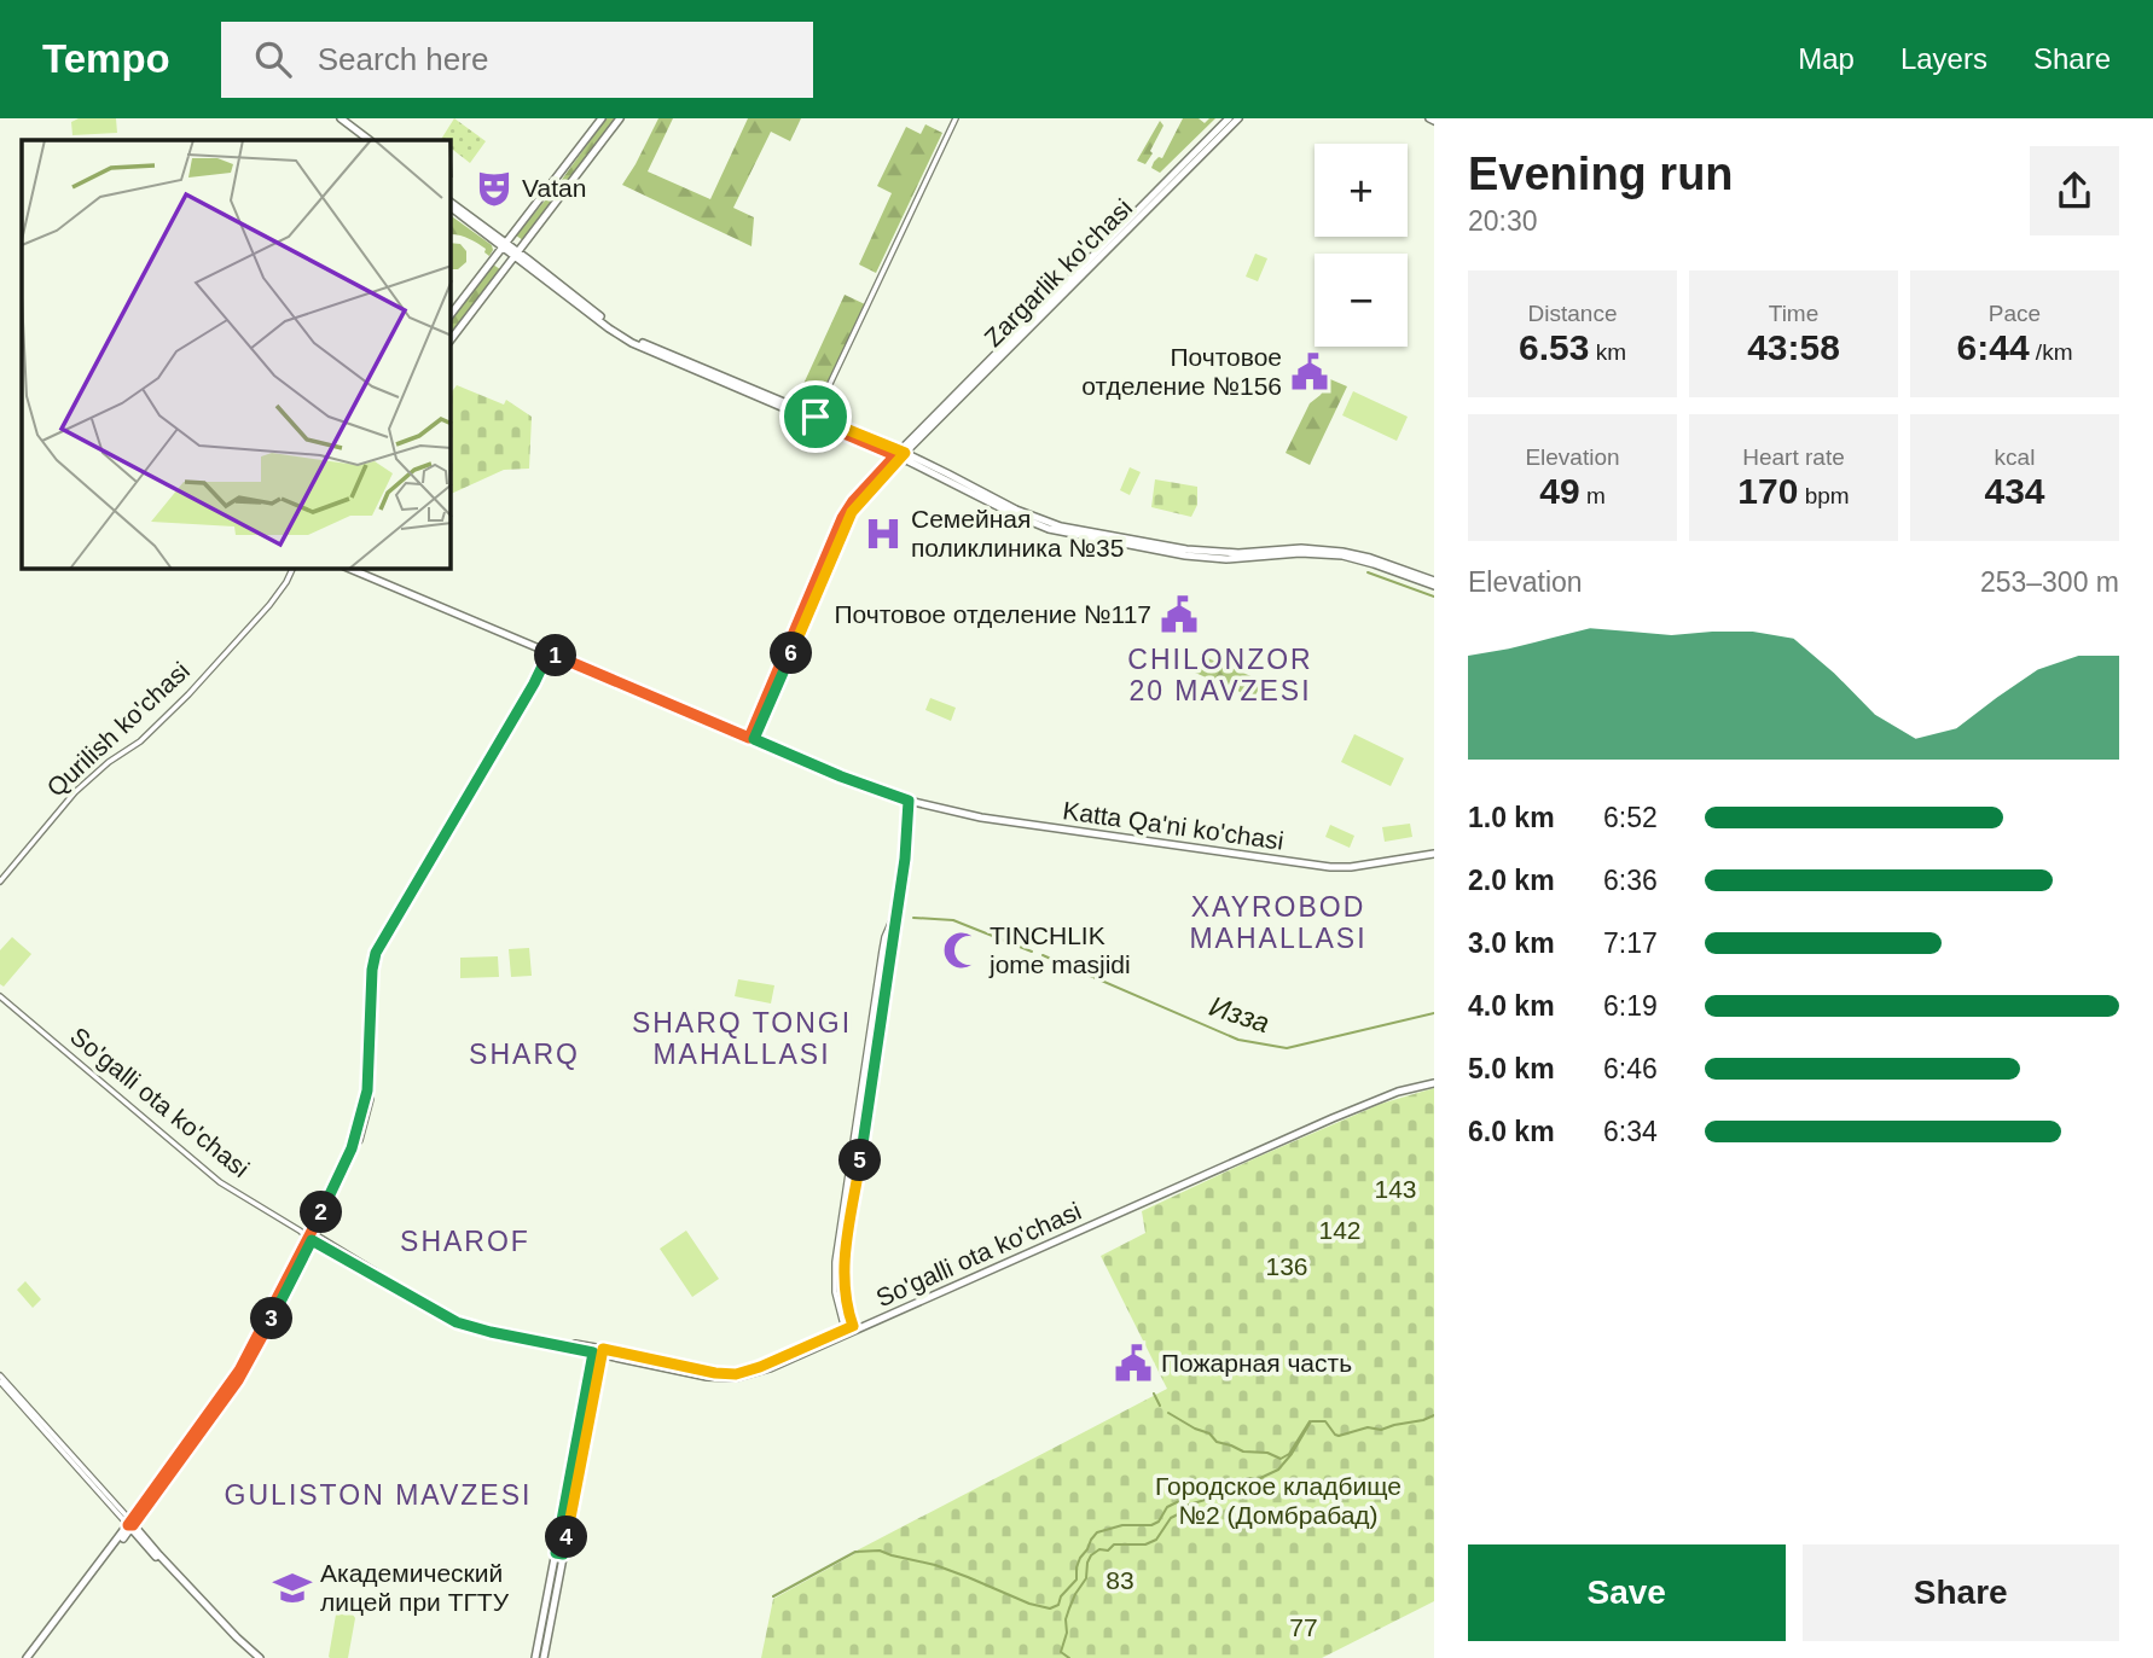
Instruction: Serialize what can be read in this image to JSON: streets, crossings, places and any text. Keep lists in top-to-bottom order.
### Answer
{
  "streets": {
    "main road": ["Zargarlik ko'chasi", "Katta Qa'ni ko'chasi", "So'galli ota ko'chasi"],
    "street": ["Qurilish ko'chasi"]
  },
  "crossings": [
    ["Zargarlik ko'chasi", "Katta Qa'ni ko'chasi"]
  ],
  "districts": [
    "CHILONZOR 20 MAVZESI",
    "XAYROBOD MAHALLASI",
    "SHARQ TONGI MAHALLASI",
    "SHARQ",
    "SHAROF",
    "GULISTON MAVZESI"
  ],
  "water": ["Изза"],
  "parks": [
    "143",
    "142",
    "136",
    "Городское кладбище №2 (Домбрабад)",
    "83",
    "77"
  ],
  "places": {
    "theatre": ["Vatan"],
    "public building": ["Почтовое отделение №156", "Почтовое отделение №117", "Пожарная часть"],
    "hospital": ["Семейная поликлиника №35"],
    "mosque": ["TINCHLIK jome masjidi"],
    "school or university": ["Академический лицей при ТГТУ"]
  },
  "page": {
    "header": "Tempo",
    "search": "Search here",
    "nav": ["Map", "Layers", "Share"],
    "heading": ["Evening run", "20:30"],
    "map_buttons": ["+", "−"],
    "stats": [
      ["Distance", "6.53 km"],
      ["Time", "43:58"],
      ["Pace", "6:44 /km"],
      ["Elevation", "49 m"],
      ["Heart rate", "170 bpm"],
      ["kcal", "434"]
    ],
    "chart": ["Elevation", "253–300 m"],
    "pins": [
      "6",
      "1",
      "5",
      "2",
      "3",
      "4"
    ],
    "list": [
      {
        "name": "1.0 km",
        "note": "6:52"
      },
      {
        "name": "2.0 km",
        "note": "6:36"
      },
      {
        "name": "3.0 km",
        "note": "7:17"
      },
      {
        "name": "4.0 km",
        "note": "6:19"
      },
      {
        "name": "5.0 km",
        "note": "6:46"
      },
      {
        "name": "6.0 km",
        "note": "6:34"
      }
    ],
    "buttons": ["Save", "Share"]
  }
}
